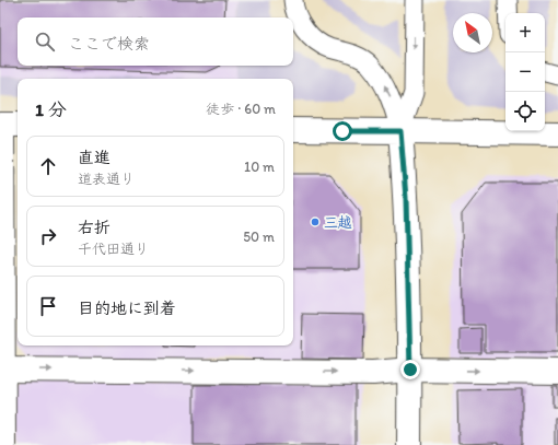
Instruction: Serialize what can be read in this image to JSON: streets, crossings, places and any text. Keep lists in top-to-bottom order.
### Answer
{
  "places": ["三越"],
  "north": "top left",
  "page": {
    "map_buttons": ["+", "−"],
    "search": "ここで検索",
    "heading": ["1 分", "徒歩 · 60 m"],
    "list": [
      ["直進", "道表通り", "10 m"],
      ["右折", "千代田通り", "50 m"],
      "目的地に到着"
    ]
  }
}
